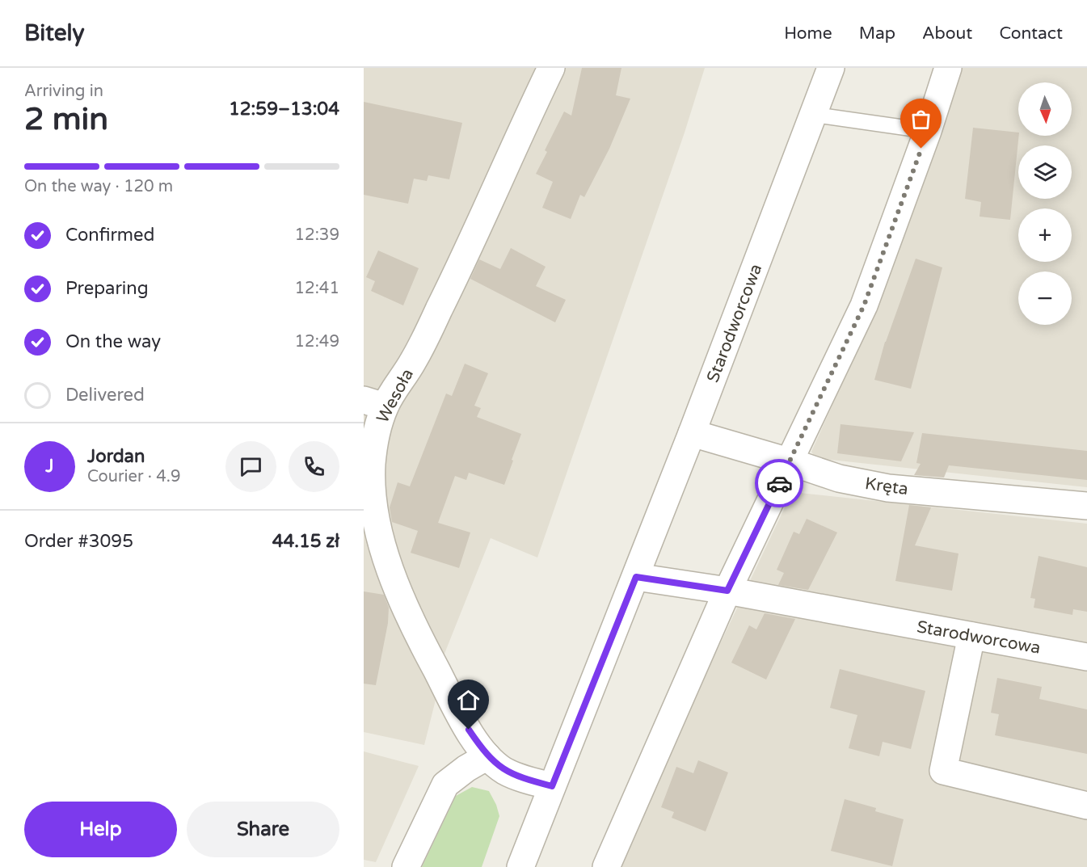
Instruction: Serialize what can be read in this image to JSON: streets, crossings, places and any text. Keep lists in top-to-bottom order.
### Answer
{
  "streets": {
    "street": ["Starodworcowa", "Wesoła", "Kręta"]
  },
  "crossings": [
    ["Starodworcowa", "Kręta"]
  ],
  "north": "bottom",
  "page": {
    "header": "Bitely",
    "nav": [
      "Home",
      "Map",
      "About",
      "Contact"
    ],
    "heading": ["2 min", "Arriving in", "12:59–13:04"],
    "panel": [
      "Jordan",
      "Courier · 4.9",
      "Order #3095",
      "44.15 zł"
    ],
    "map_buttons": ["+", "−"],
    "bar": "On the way · 120 m",
    "list": [
      ["Confirmed", "12:39"],
      ["Preparing", "12:41"],
      ["On the way", "12:49"],
      "Delivered"
    ],
    "round": "J",
    "buttons": ["Help", "Share"]
  }
}
